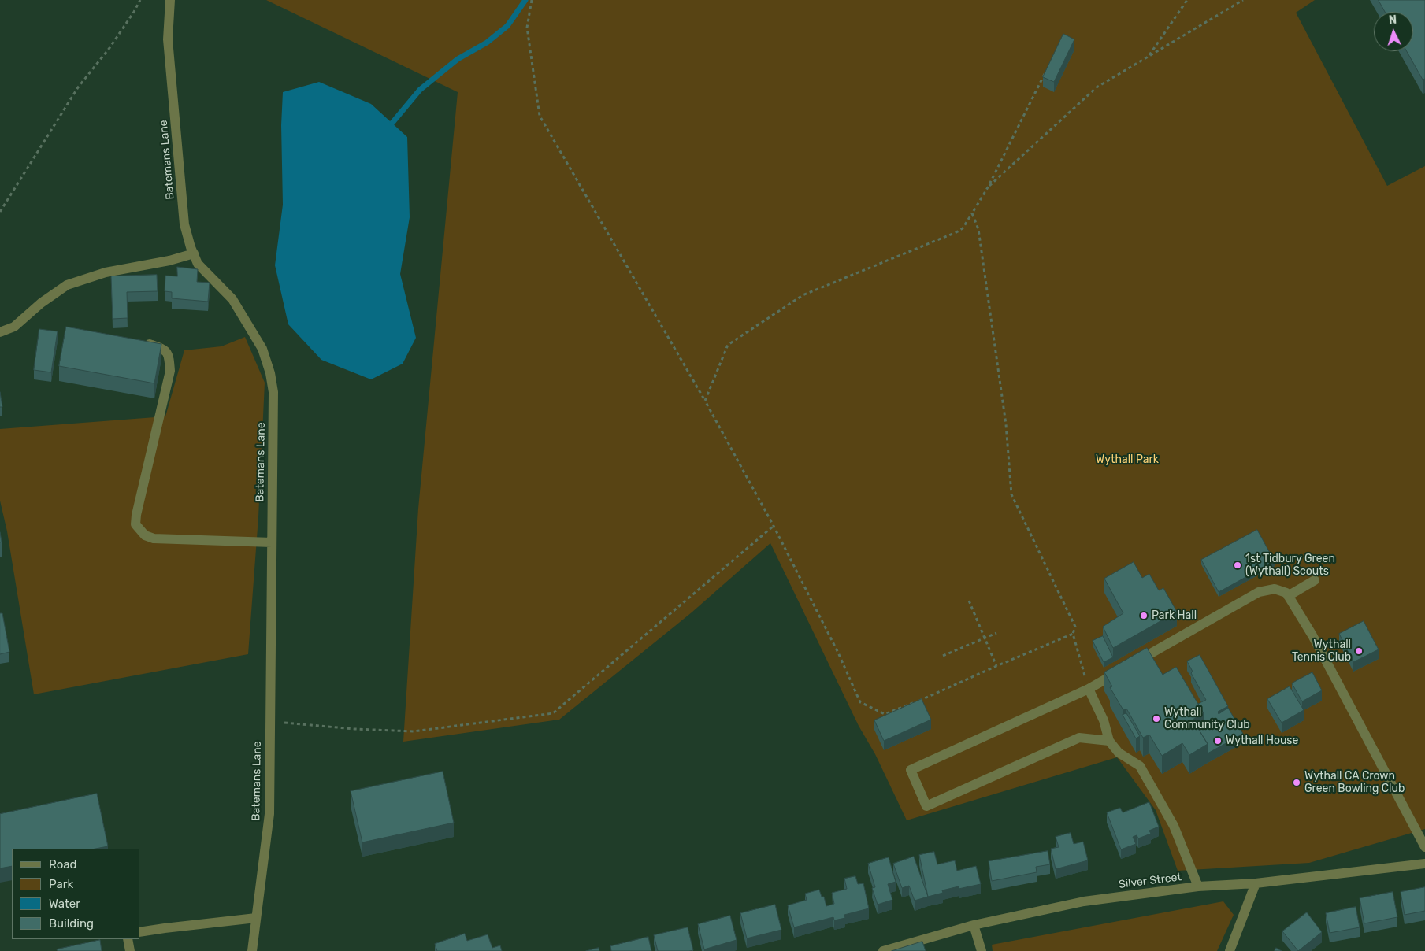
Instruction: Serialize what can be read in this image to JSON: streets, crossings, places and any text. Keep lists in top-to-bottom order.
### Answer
{
  "streets": {
    "street": ["Batemans Lane", "Silver Street"]
  },
  "parks": ["Wythall Park"],
  "places": [
    "1st Tidbury Green (Wythall) Scouts",
    "Park Hall",
    "Wythall Tennis Club",
    "Wythall Community Club",
    "Wythall House",
    "Wythall CA Crown Green Bowling Club"
  ],
  "legend": [
    "Road",
    "Park",
    "Water",
    "Building"
  ],
  "north": "top"
}
